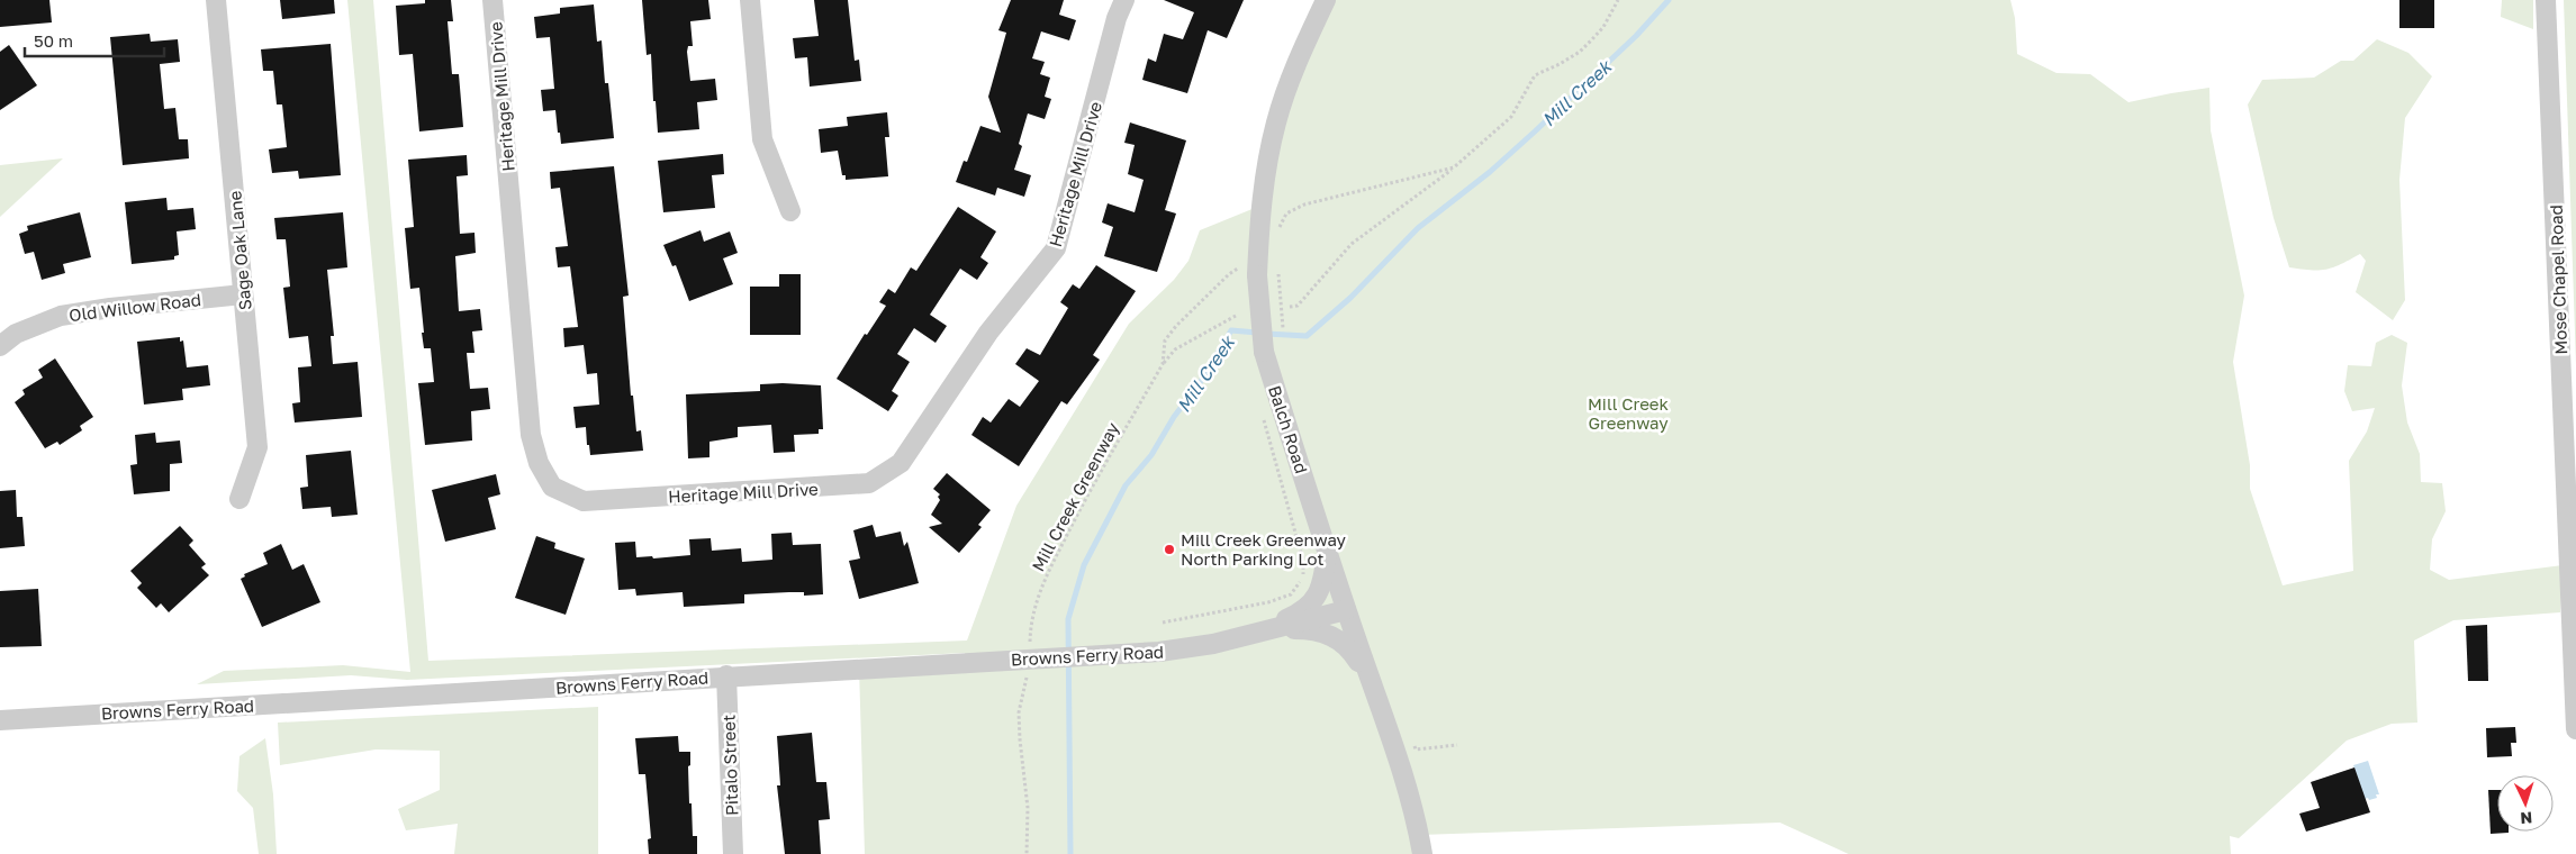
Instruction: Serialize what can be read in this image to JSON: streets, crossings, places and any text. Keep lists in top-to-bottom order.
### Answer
{
  "streets": {
    "street": [
      "Heritage Mill Drive",
      "Sage Oak Lane",
      "Mose Chapel Road",
      "Old Willow Road",
      "Balch Road",
      "Browns Ferry Road",
      "Pitalo Street"
    ],
    "path": ["Mill Creek Greenway"]
  },
  "crossings": [
    ["Sage Oak Lane", "Old Willow Road"],
    ["Balch Road", "Mill Creek Greenway"],
    ["Balch Road", "Browns Ferry Road"],
    ["Mill Creek Greenway", "Browns Ferry Road"],
    ["Browns Ferry Road", "Pitalo Street"]
  ],
  "water": ["Mill Creek"],
  "parks": ["Mill Creek Greenway"],
  "places": ["Mill Creek Greenway North Parking Lot"],
  "scale_bar": "50 m",
  "north": "bottom"
}
